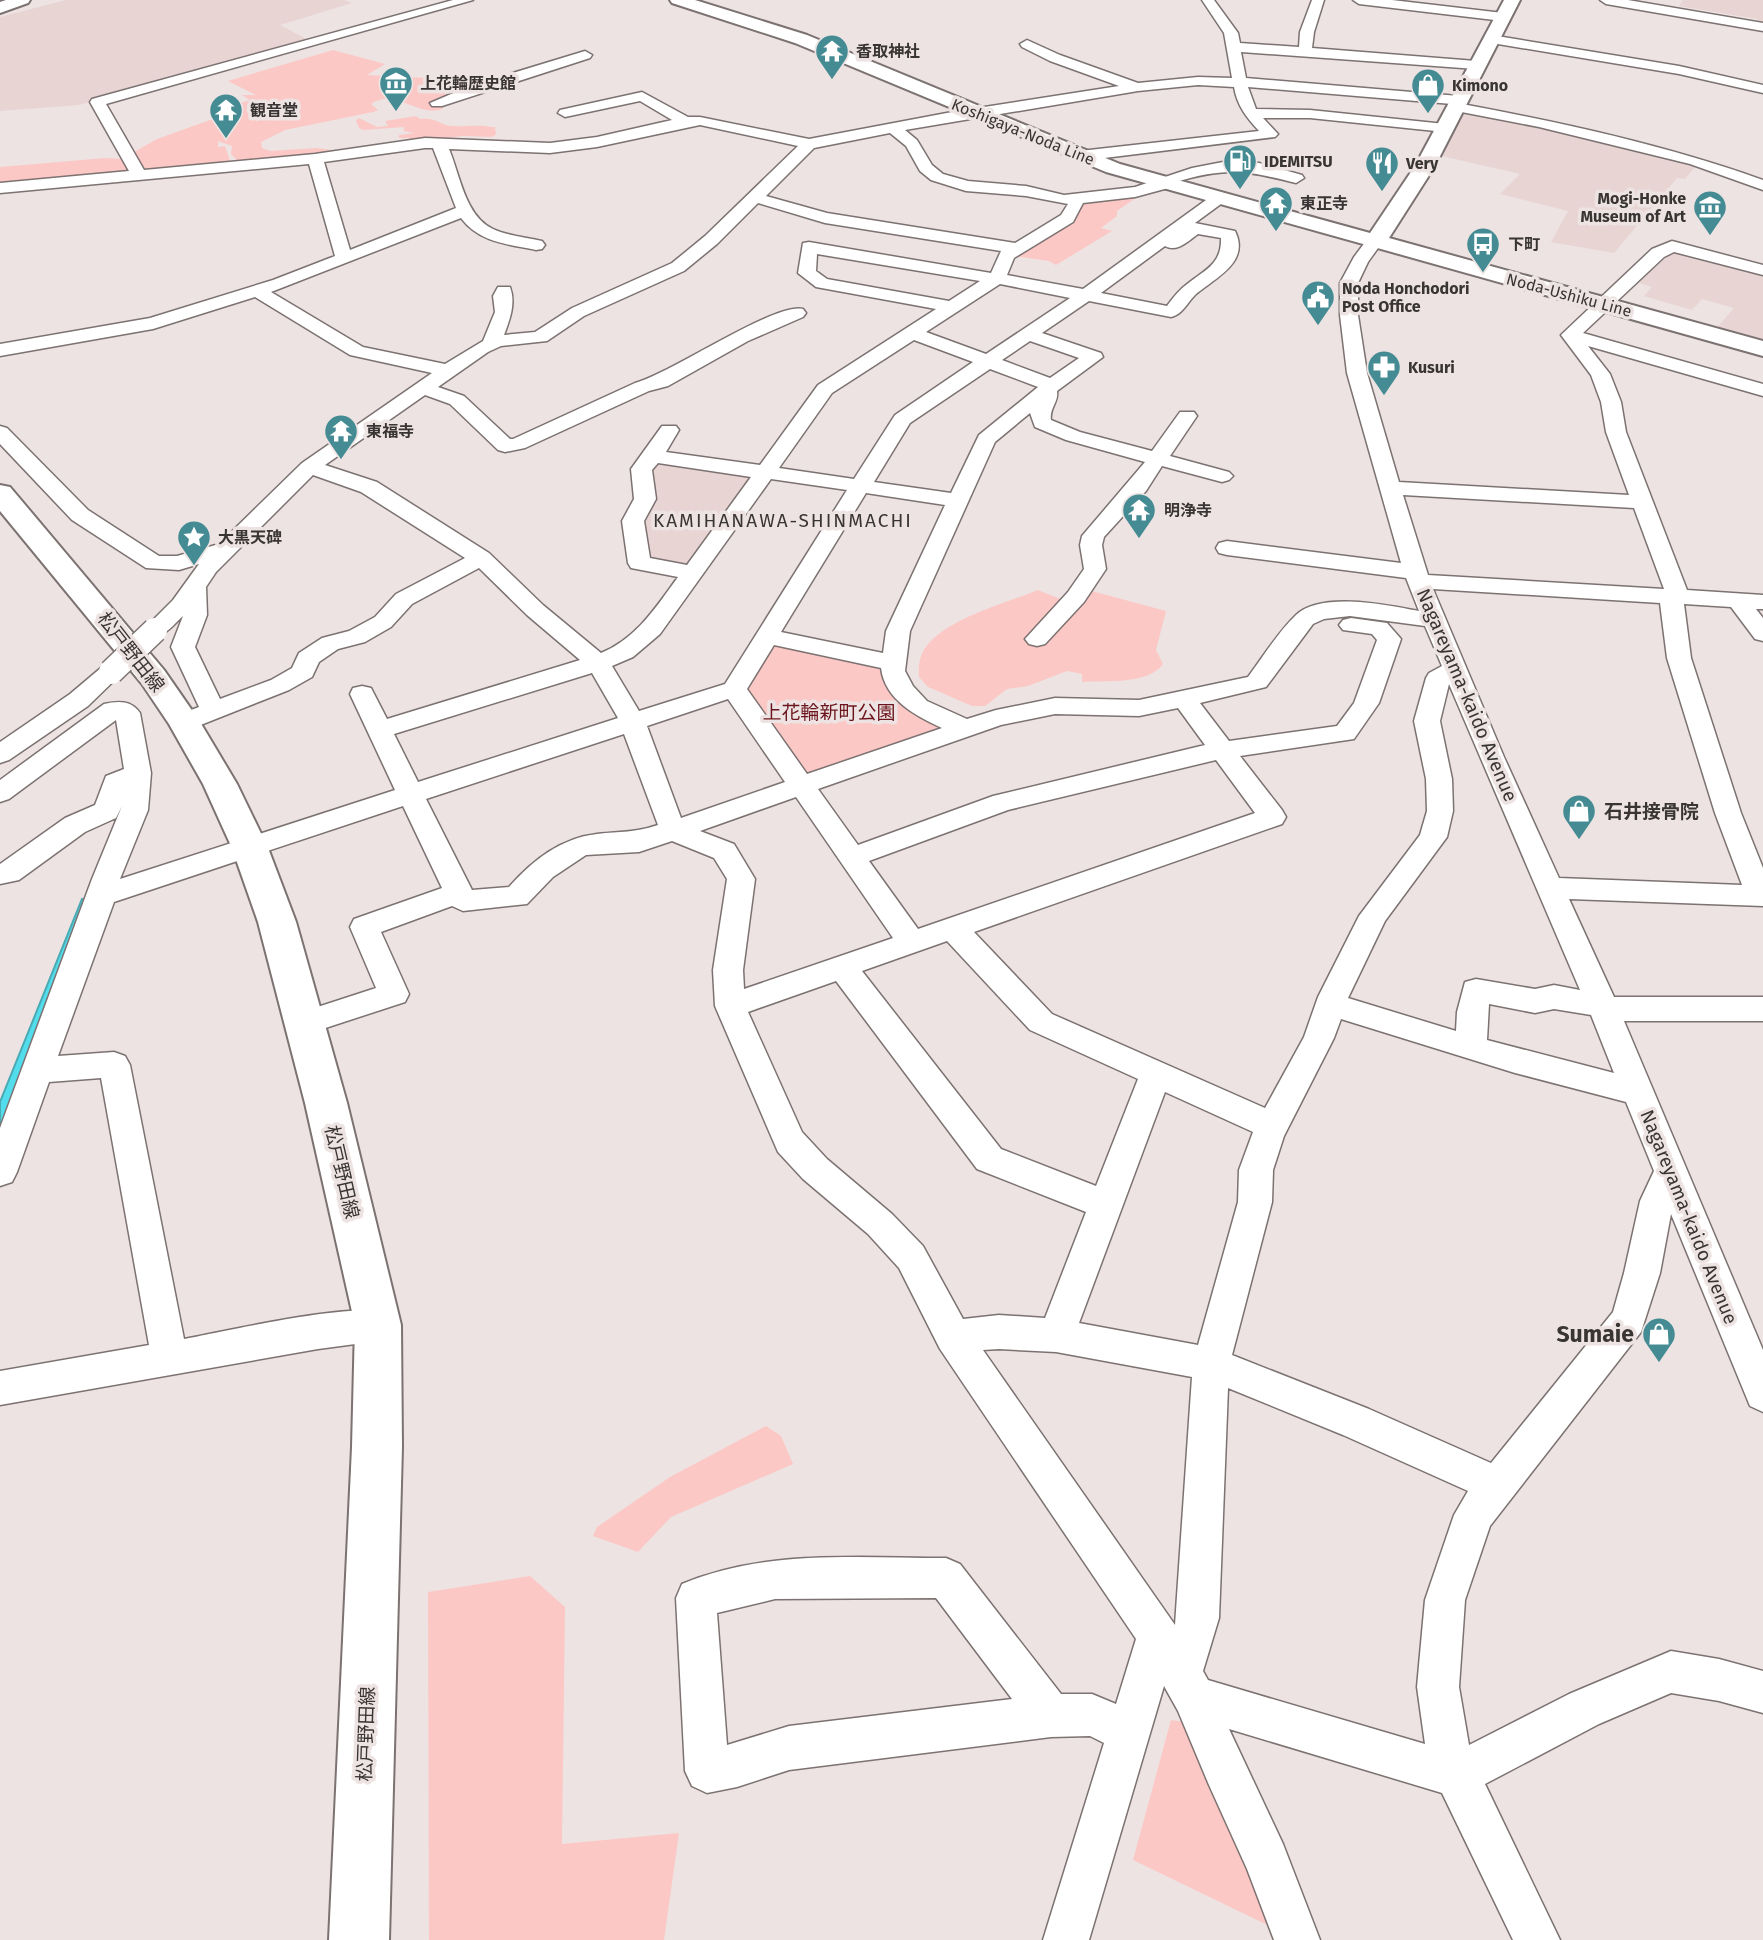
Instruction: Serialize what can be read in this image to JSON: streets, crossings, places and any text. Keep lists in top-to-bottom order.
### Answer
{
  "streets": {
    "main road": [
      "Koshigaya-Noda Line",
      "Noda-Ushiku Line",
      "松戸野田線",
      "Nagareyama-kaido Avenue"
    ]
  },
  "crossings": [
    ["Koshigaya-Noda Line", "Noda-Ushiku Line"],
    ["Koshigaya-Noda Line", "Nagareyama-kaido Avenue"],
    ["Noda-Ushiku Line", "Nagareyama-kaido Avenue"]
  ],
  "districts": ["KAMIHANAWA-SHINMACHI"],
  "parks": ["上花輪新町公園"],
  "places": {
    "temple": [
      "香取神社",
      "観音堂",
      "東正寺",
      "東福寺",
      "明浄寺"
    ],
    "museum": ["上花輪歴史館", "Mogi-Honke Museum of Art"],
    "shop": ["Kimono", "石井接骨院", "Sumaie"],
    "fuel station": ["IDEMITSU"],
    "restaurant": ["Very"],
    "bus stop": ["下町"],
    "public building": ["Noda Honchodori Post Office"],
    "pharmacy": ["Kusuri"],
    "place": ["大黒天碑"]
  }
}
